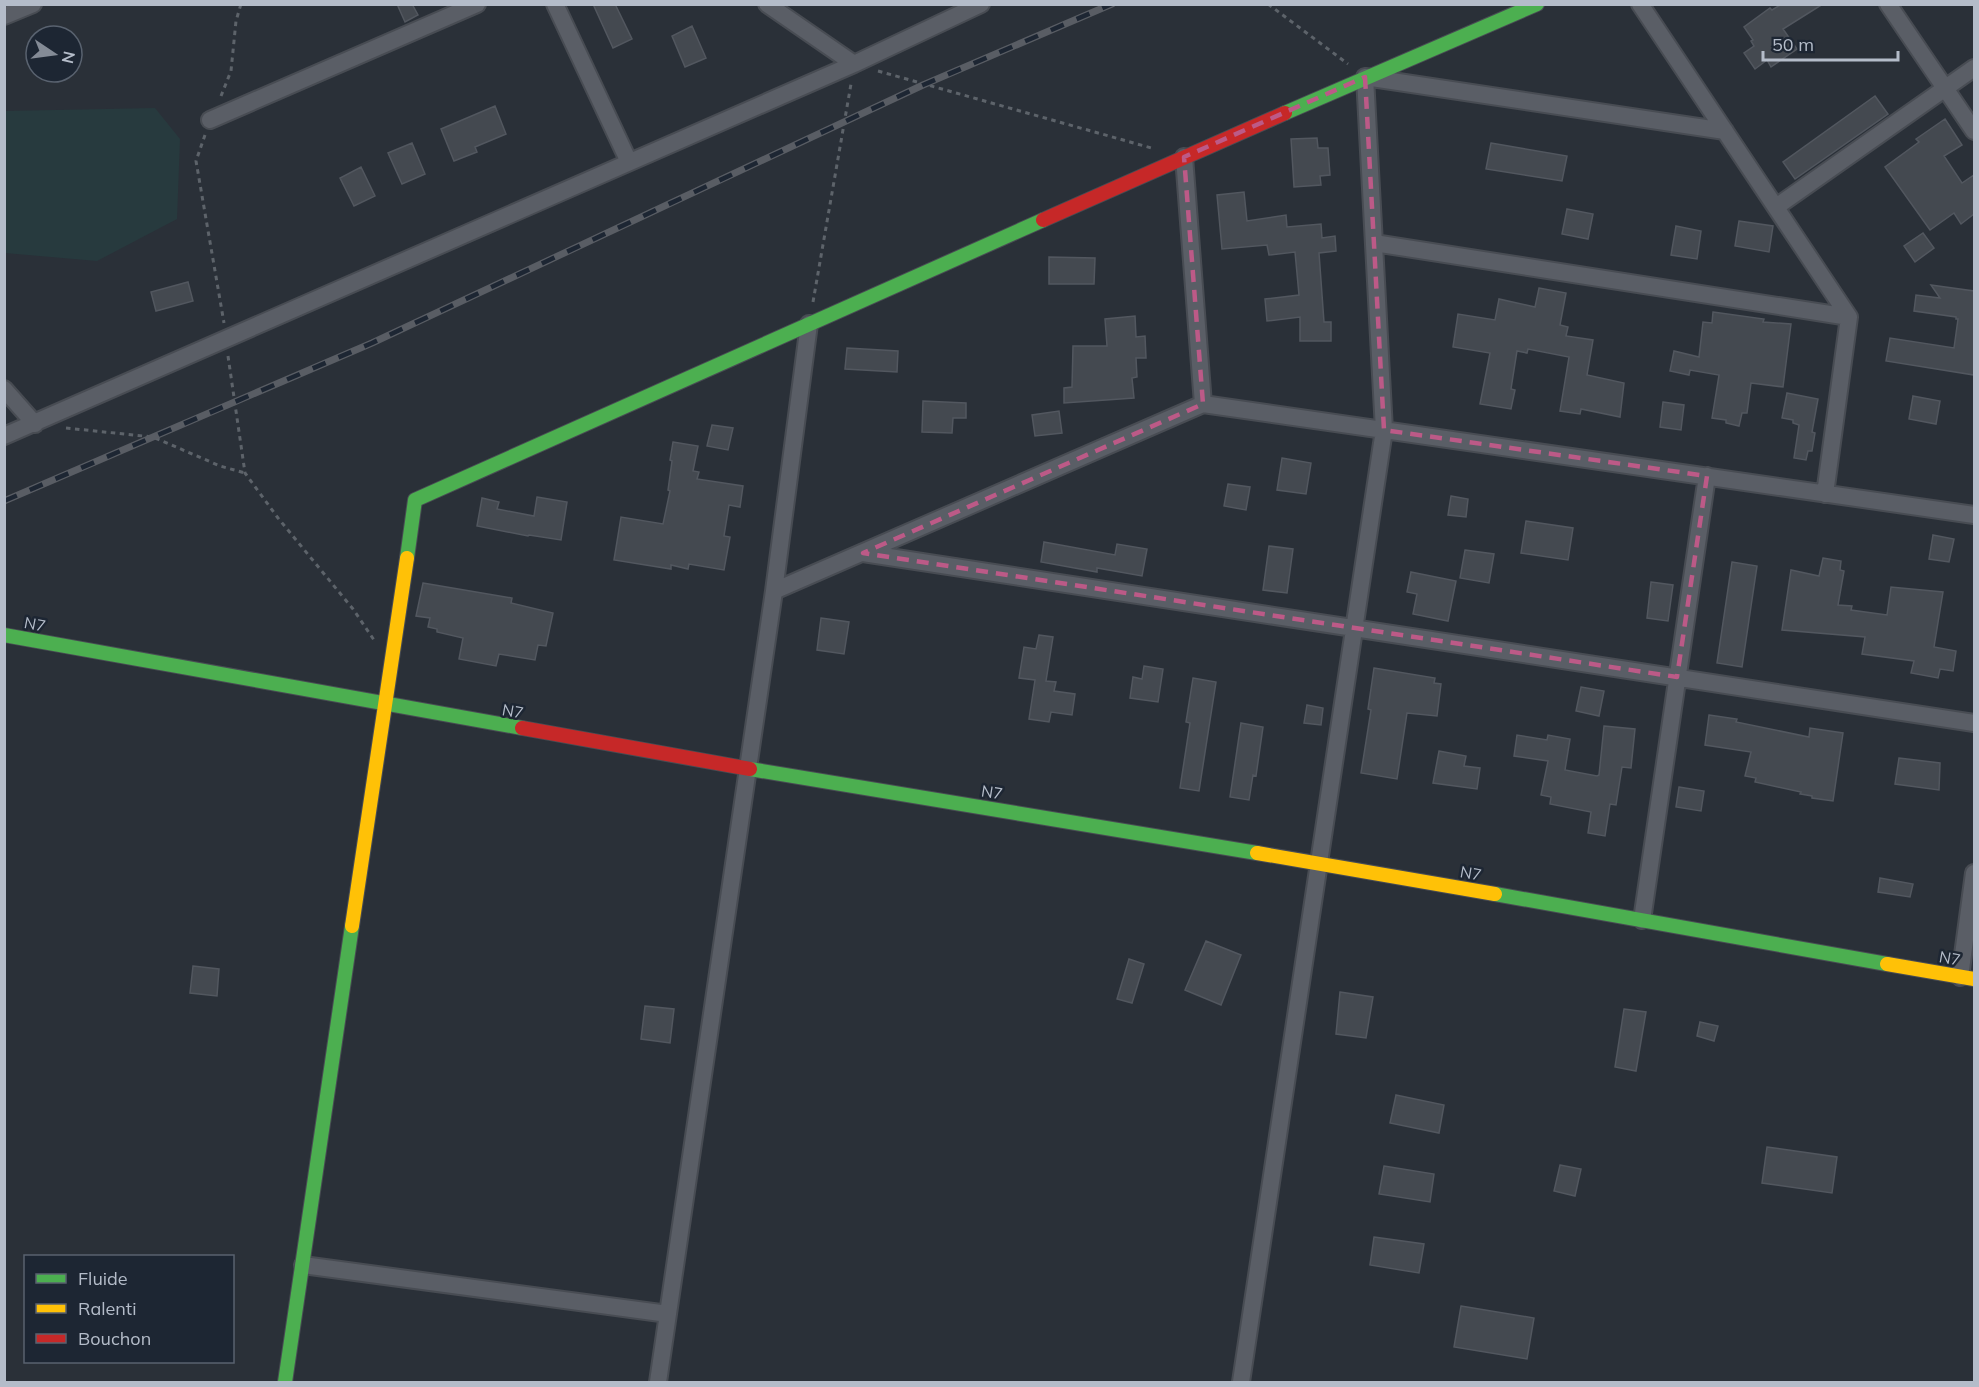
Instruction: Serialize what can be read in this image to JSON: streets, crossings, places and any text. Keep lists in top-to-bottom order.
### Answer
{
  "streets": {
    "street": ["N7"]
  },
  "legend": ["Fluide", "Ralenti", "Bouchon"],
  "scale_bar": "50 m",
  "north": "right"
}
